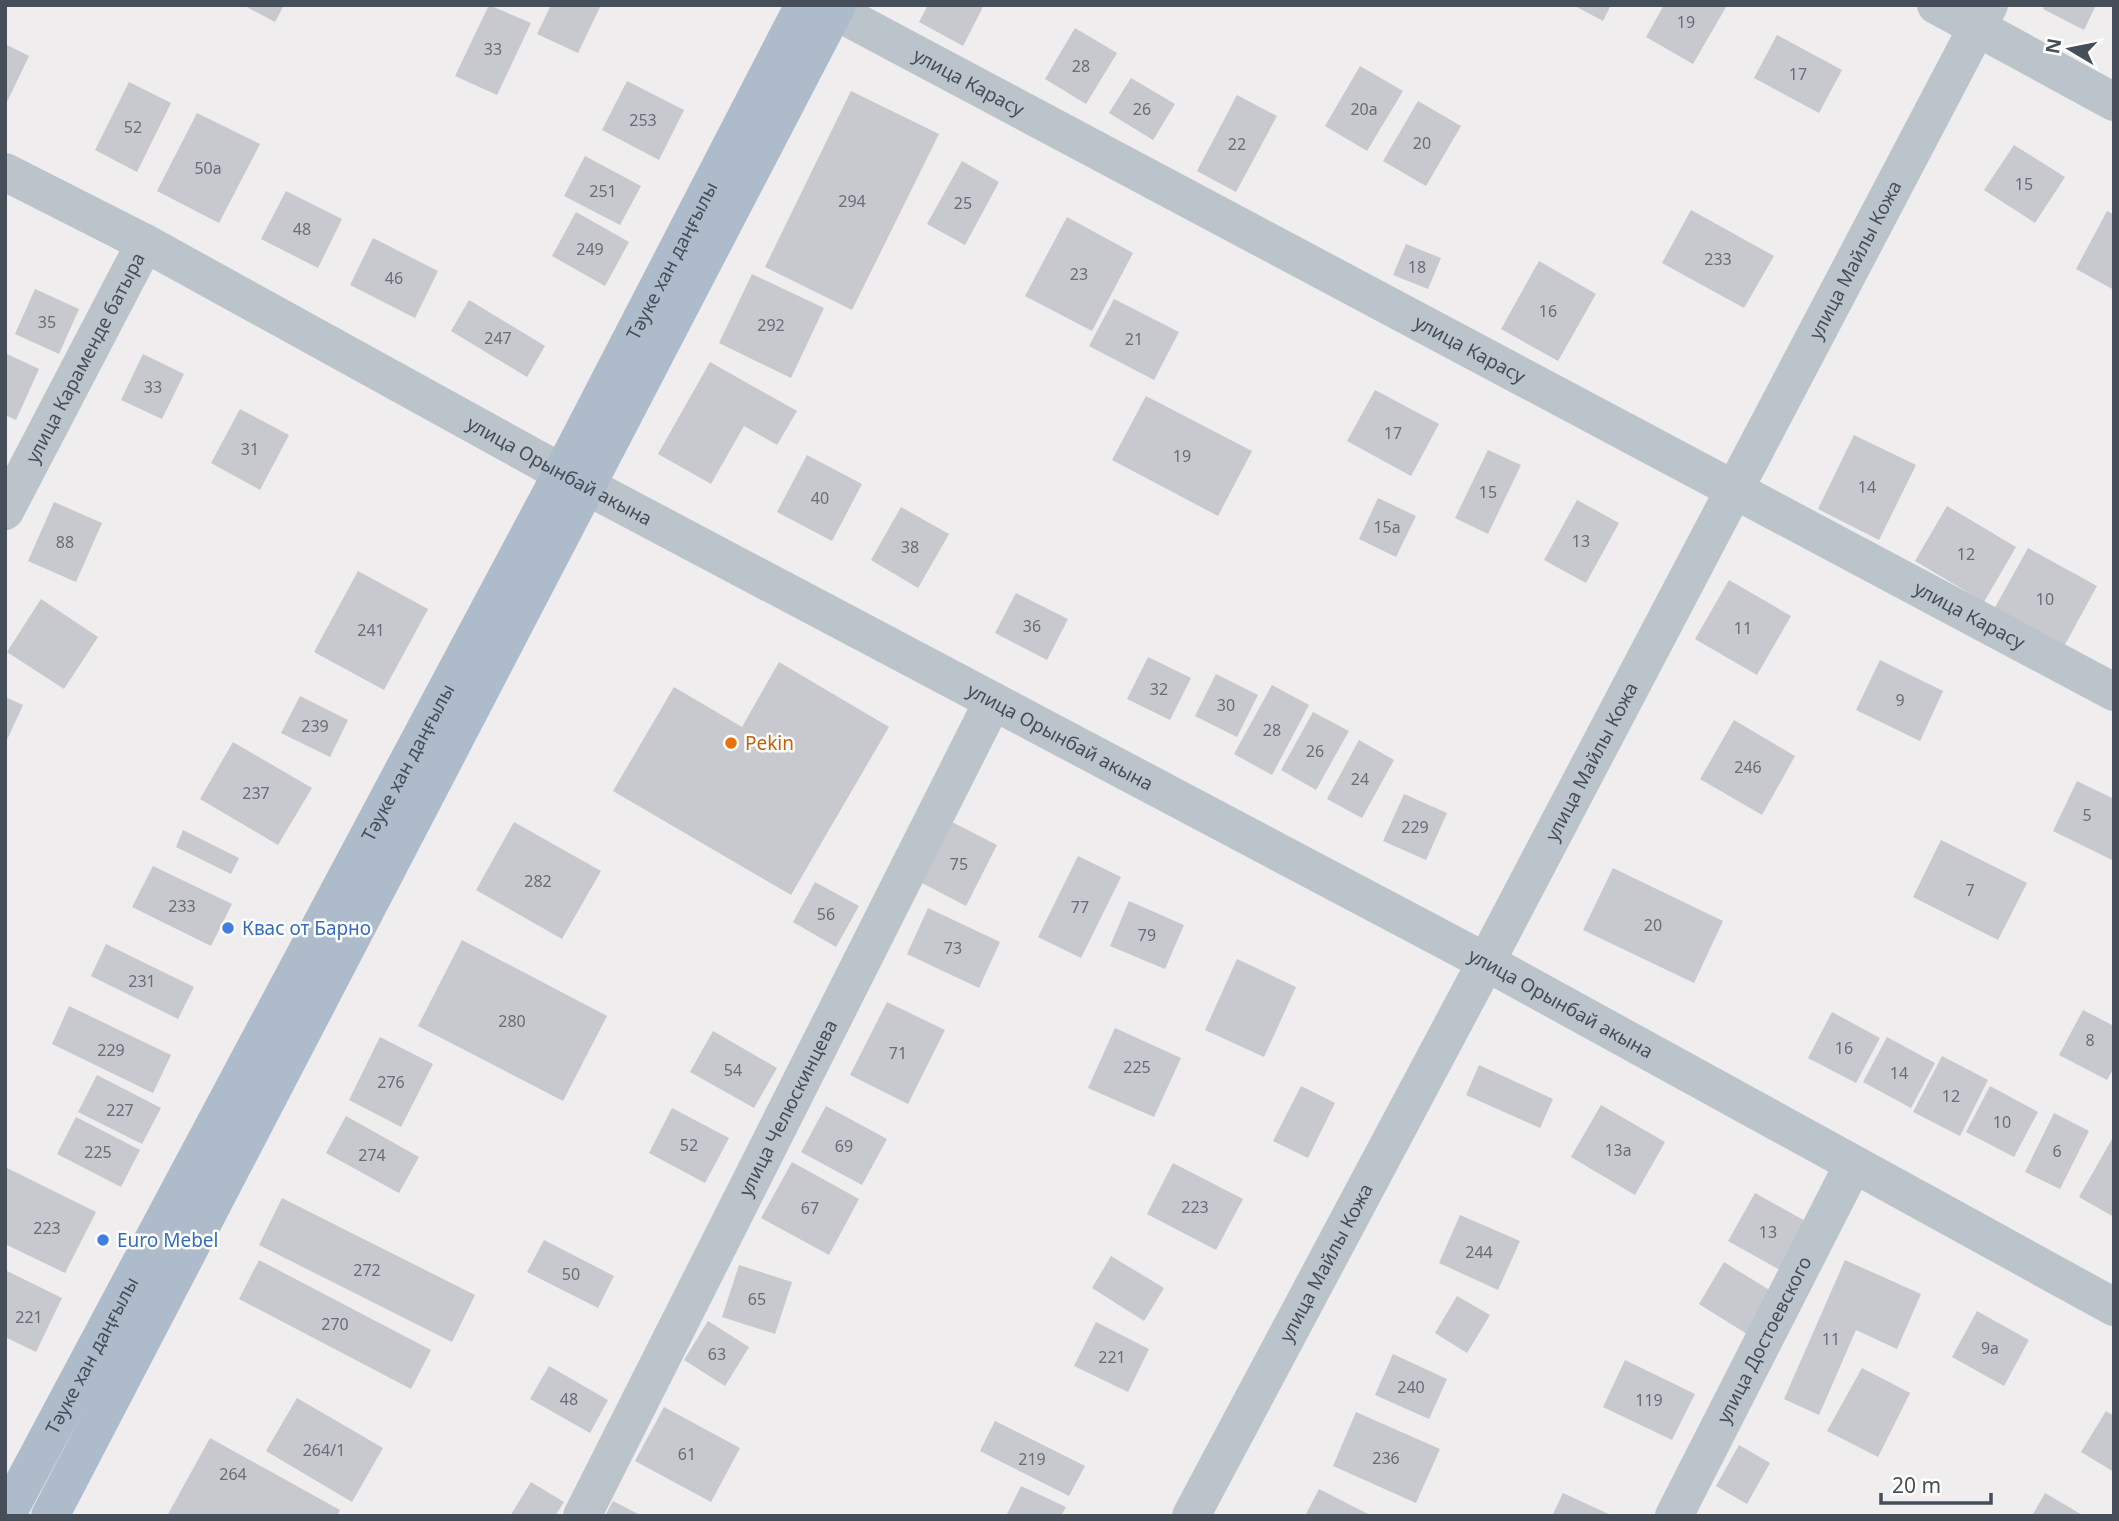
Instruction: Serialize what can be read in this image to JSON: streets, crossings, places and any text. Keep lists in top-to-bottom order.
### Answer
{
  "streets": {
    "main road": ["Тәуке хан даңғылы"],
    "street": [
      "улица Карасу",
      "улица Майлы Кожа",
      "улица Караменде батыра",
      "улица Орынбай акына",
      "улица Челюскинцева",
      "улица Достоевского"
    ]
  },
  "crossings": [
    ["улица Карасу", "улица Майлы Кожа"],
    ["улица Карасу", "Тәуке хан даңғылы"],
    ["улица Майлы Кожа", "улица Орынбай акына"],
    ["Тәуке хан даңғылы", "улица Орынбай акына"],
    ["улица Караменде батыра", "улица Орынбай акына"],
    ["улица Орынбай акына", "улица Челюскинцева"],
    ["улица Орынбай акына", "улица Достоевского"]
  ],
  "places": ["Pekin", "Квас от Барно", "Euro Mebel"],
  "house_numbers": [
    "19",
    "33",
    "28",
    "17",
    "26",
    "20а",
    "253",
    "52",
    "20",
    "22",
    "50а",
    "15",
    "251",
    "294",
    "25",
    "48",
    "249",
    "233",
    "18",
    "23",
    "46",
    "16",
    "35",
    "292",
    "247",
    "21",
    "33",
    "17",
    "31",
    "19",
    "14",
    "15",
    "40",
    "15а",
    "13",
    "88",
    "38",
    "12",
    "10",
    "36",
    "11",
    "241",
    "32",
    "9",
    "30",
    "239",
    "28",
    "26",
    "246",
    "24",
    "237",
    "5",
    "229",
    "75",
    "282",
    "7",
    "233",
    "77",
    "56",
    "20",
    "79",
    "73",
    "231",
    "280",
    "8",
    "16",
    "229",
    "71",
    "225",
    "54",
    "14",
    "276",
    "12",
    "227",
    "10",
    "52",
    "69",
    "13а",
    "6",
    "225",
    "274",
    "223",
    "67",
    "223",
    "13",
    "244",
    "272",
    "50",
    "65",
    "221",
    "270",
    "11",
    "9а",
    "63",
    "221",
    "240",
    "48",
    "119",
    "264/1",
    "61",
    "236",
    "219",
    "264"
  ],
  "scale_bar": "20 m",
  "north": "left"
}
